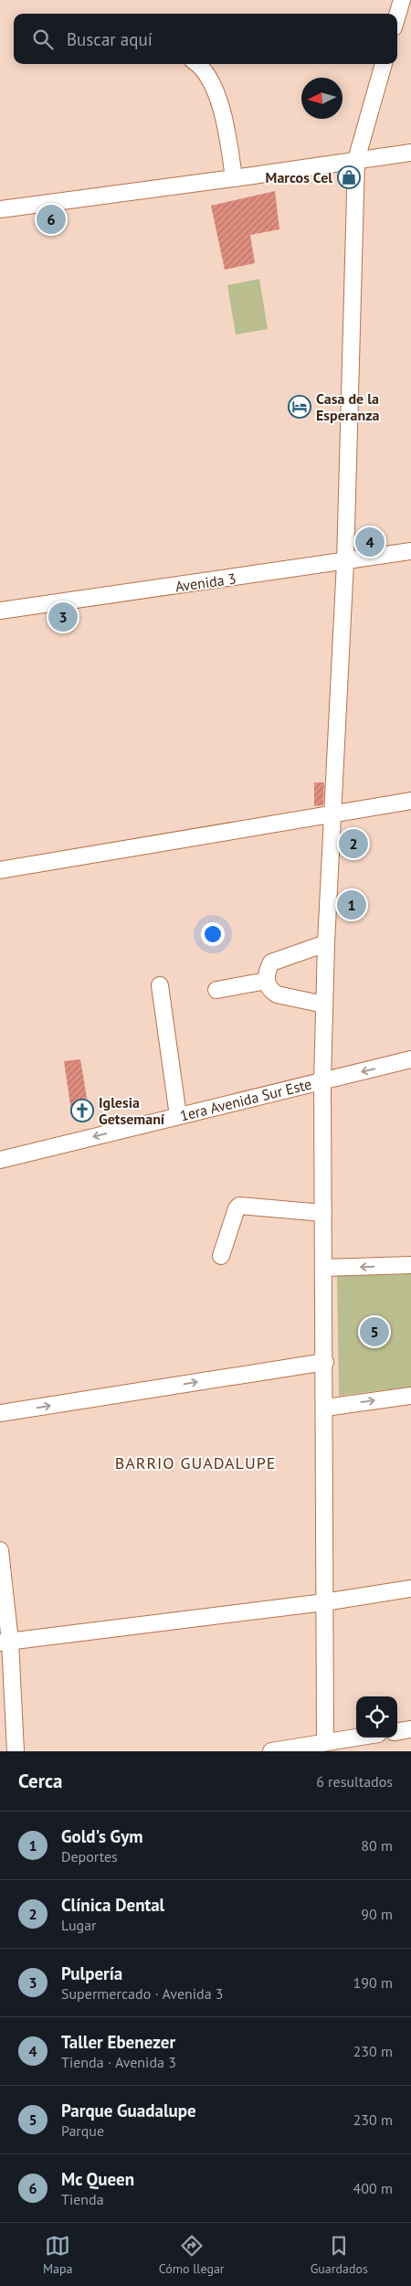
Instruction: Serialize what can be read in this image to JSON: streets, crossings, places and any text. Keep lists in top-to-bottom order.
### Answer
{
  "streets": {
    "street": ["Avenida 3", "1era Avenida Sur Este"]
  },
  "one_way": ["1era Avenida Sur Este"],
  "districts": ["BARRIO GUADALUPE"],
  "places": {
    "shop": ["Marcos Cel"],
    "hotel": ["Casa de la Esperanza"],
    "church": ["Iglesia Getsemaní"]
  },
  "north": "left",
  "page": {
    "search": "Buscar aquí",
    "pins": [
      "6",
      "4",
      "3",
      "2",
      "1",
      "5"
    ],
    "heading": ["Cerca", "6 resultados"],
    "list": [
      {
        "mark": "1",
        "name": "Gold's Gym",
        "note": "Deportes",
        "value": "80 m"
      },
      {
        "mark": "2",
        "name": "Clínica Dental",
        "note": "Lugar",
        "value": "90 m"
      },
      {
        "mark": "3",
        "name": "Pulpería",
        "note": "Supermercado · Avenida 3",
        "value": "190 m"
      },
      {
        "mark": "4",
        "name": "Taller Ebenezer",
        "note": "Tienda · Avenida 3",
        "value": "230 m"
      },
      {
        "mark": "5",
        "name": "Parque Guadalupe",
        "note": "Parque",
        "value": "230 m"
      },
      {
        "mark": "6",
        "name": "Mc Queen",
        "note": "Tienda",
        "value": "400 m"
      }
    ],
    "nav": ["Mapa", "Cómo llegar", "Guardados"]
  }
}
